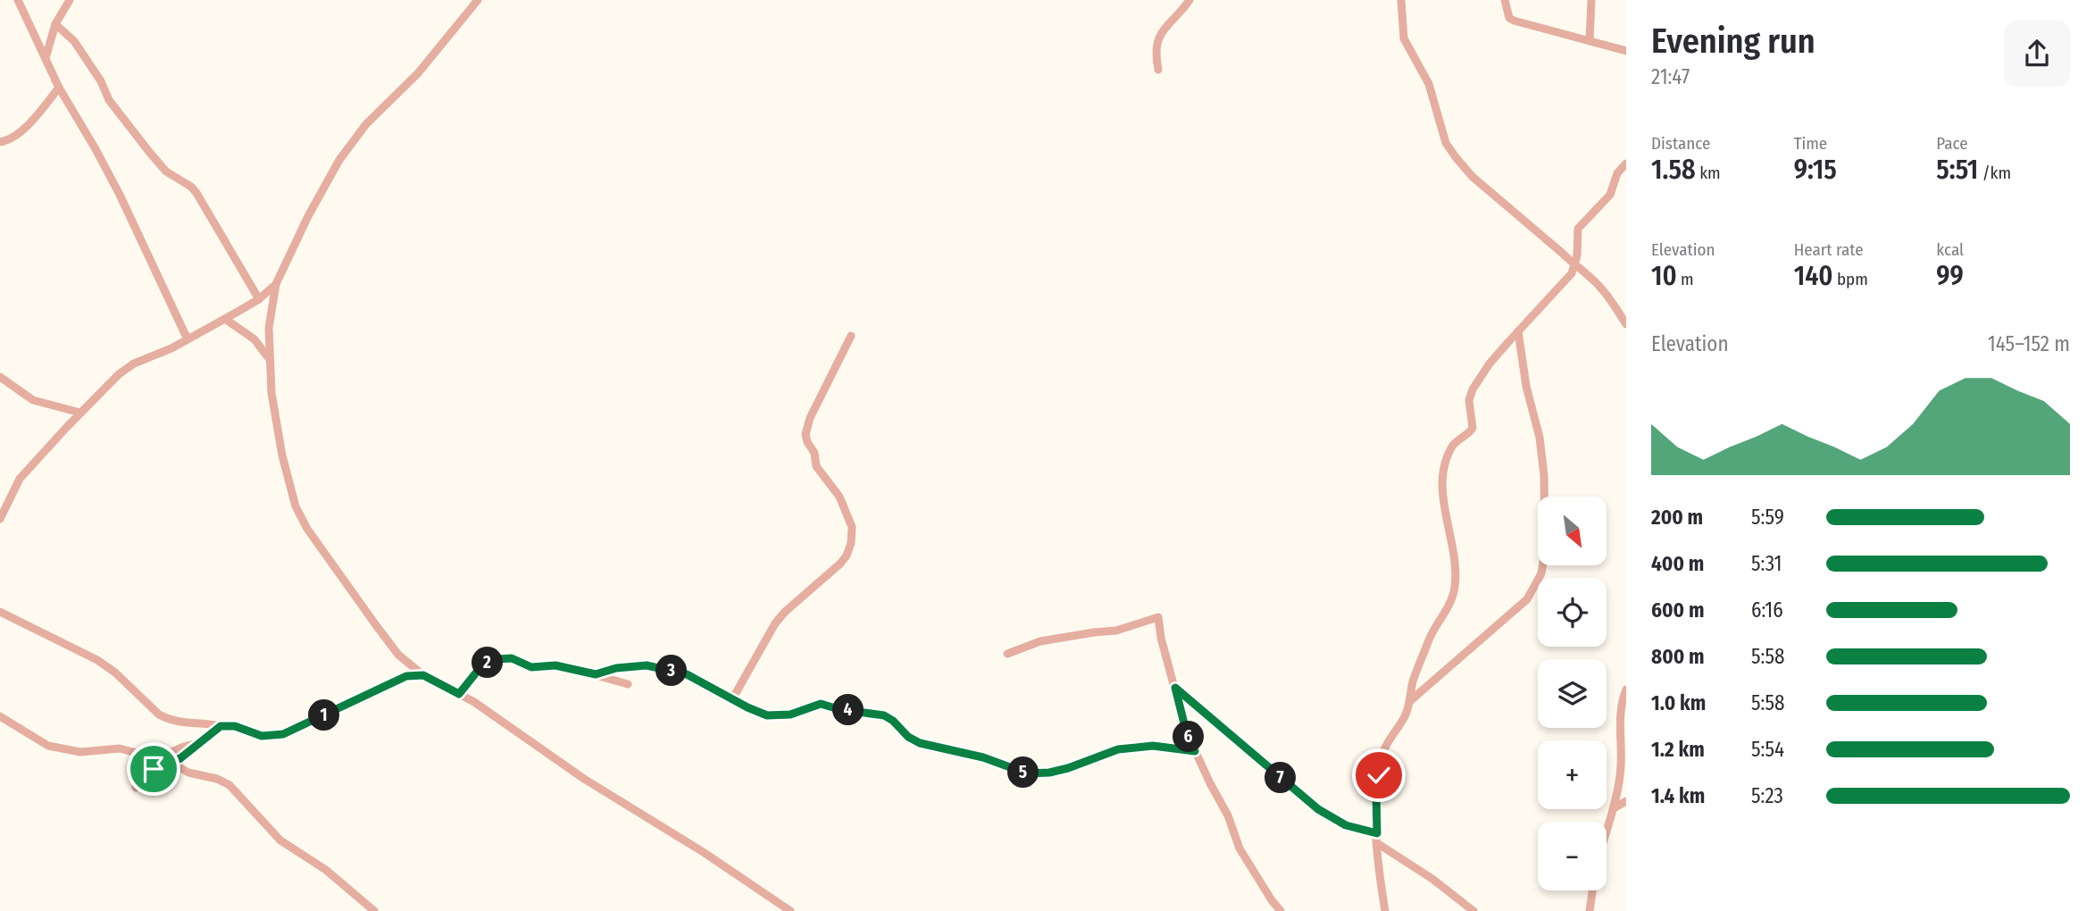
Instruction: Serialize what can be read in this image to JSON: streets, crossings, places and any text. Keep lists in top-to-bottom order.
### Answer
{
  "north": "bottom right",
  "page": {
    "heading": ["Evening run", "21:47"],
    "stats": [
      ["Distance", "1.58 km"],
      ["Time", "9:15"],
      ["Pace", "5:51 /km"],
      ["Elevation", "10 m"],
      ["Heart rate", "140 bpm"],
      ["kcal", "99"]
    ],
    "chart": ["Elevation", "145–152 m"],
    "list": [
      {
        "name": "200 m",
        "note": "5:59"
      },
      {
        "name": "400 m",
        "note": "5:31"
      },
      {
        "name": "600 m",
        "note": "6:16"
      },
      {
        "name": "800 m",
        "note": "5:58"
      },
      {
        "name": "1.0 km",
        "note": "5:58"
      },
      {
        "name": "1.2 km",
        "note": "5:54"
      },
      {
        "name": "1.4 km",
        "note": "5:23"
      }
    ],
    "map_buttons": ["+", "−"],
    "pins": [
      "2",
      "3",
      "4",
      "1",
      "6",
      "5",
      "7"
    ]
  }
}
